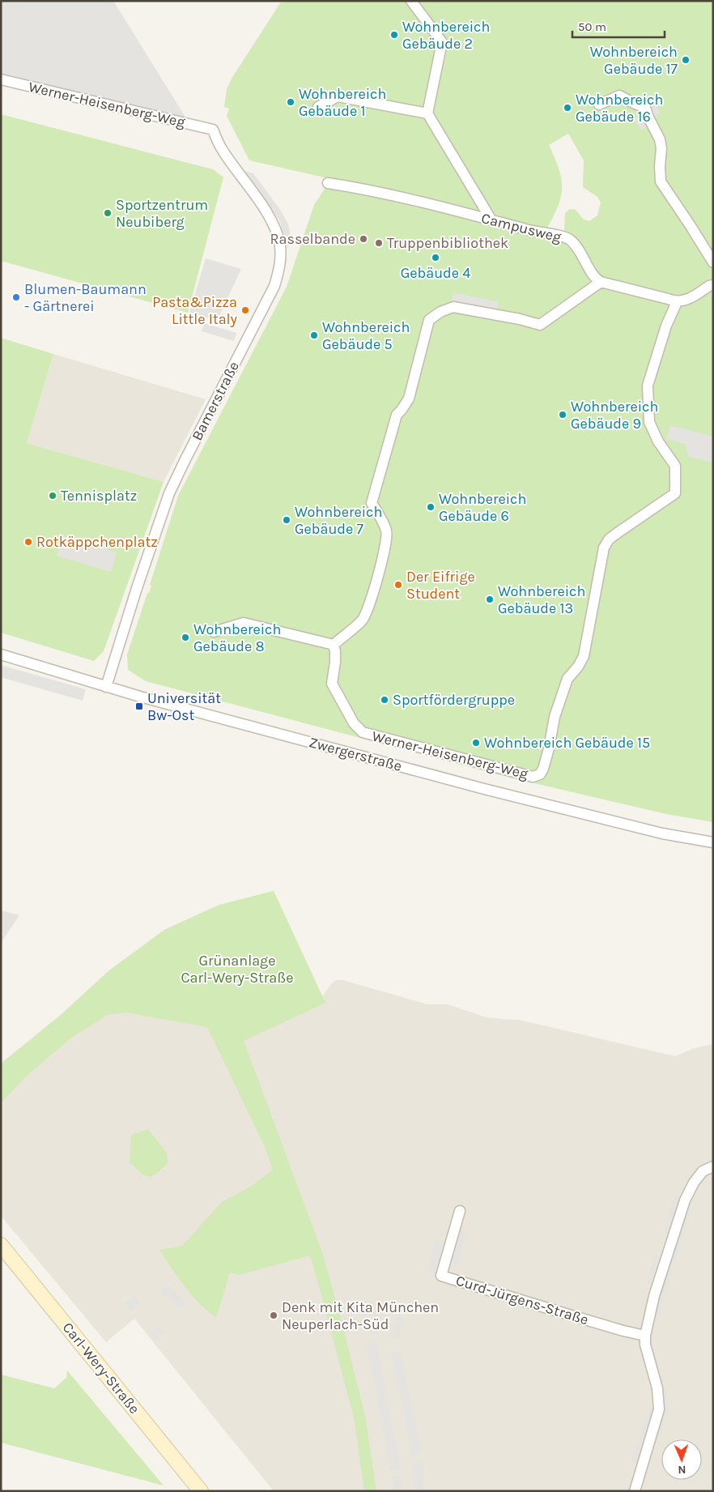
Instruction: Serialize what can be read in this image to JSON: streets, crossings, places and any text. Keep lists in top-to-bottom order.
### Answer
{
  "streets": {
    "main road": ["Carl-Wery-Straße"],
    "street": [
      "Werner-Heisenberg-Weg",
      "Campusweg",
      "Bamerstraße",
      "Zwergerstraße",
      "Curd-Jürgens-Straße"
    ]
  },
  "crossings": [
    ["Werner-Heisenberg-Weg", "Bamerstraße"],
    ["Bamerstraße", "Zwergerstraße"]
  ],
  "parks": ["Grünanlage Carl-Wery-Straße"],
  "places": {
    "other": [
      "Wohnbereich Gebäude 2",
      "Wohnbereich Gebäude 17",
      "Wohnbereich Gebäude 1",
      "Wohnbereich Gebäude 16",
      "Sportzentrum Neubiberg",
      "Rasselbande",
      "Truppenbibliothek",
      "Gebäude 4",
      "Blumen-Baumann - Gärtnerei",
      "Pasta&Pizza Little Italy",
      "Wohnbereich Gebäude 5",
      "Wohnbereich Gebäude 9",
      "Tennisplatz",
      "Wohnbereich Gebäude 6",
      "Wohnbereich Gebäude 7",
      "Rotkäppchenplatz",
      "Der Eifrige Student",
      "Wohnbereich Gebäude 13",
      "Wohnbereich Gebäude 8",
      "Sportfördergruppe",
      "Wohnbereich Gebäude 15",
      "Denk mit Kita München Neuperlach-Süd"
    ],
    "transit": ["Universität Bw-Ost"]
  },
  "scale_bar": "50 m",
  "north": "bottom"
}
